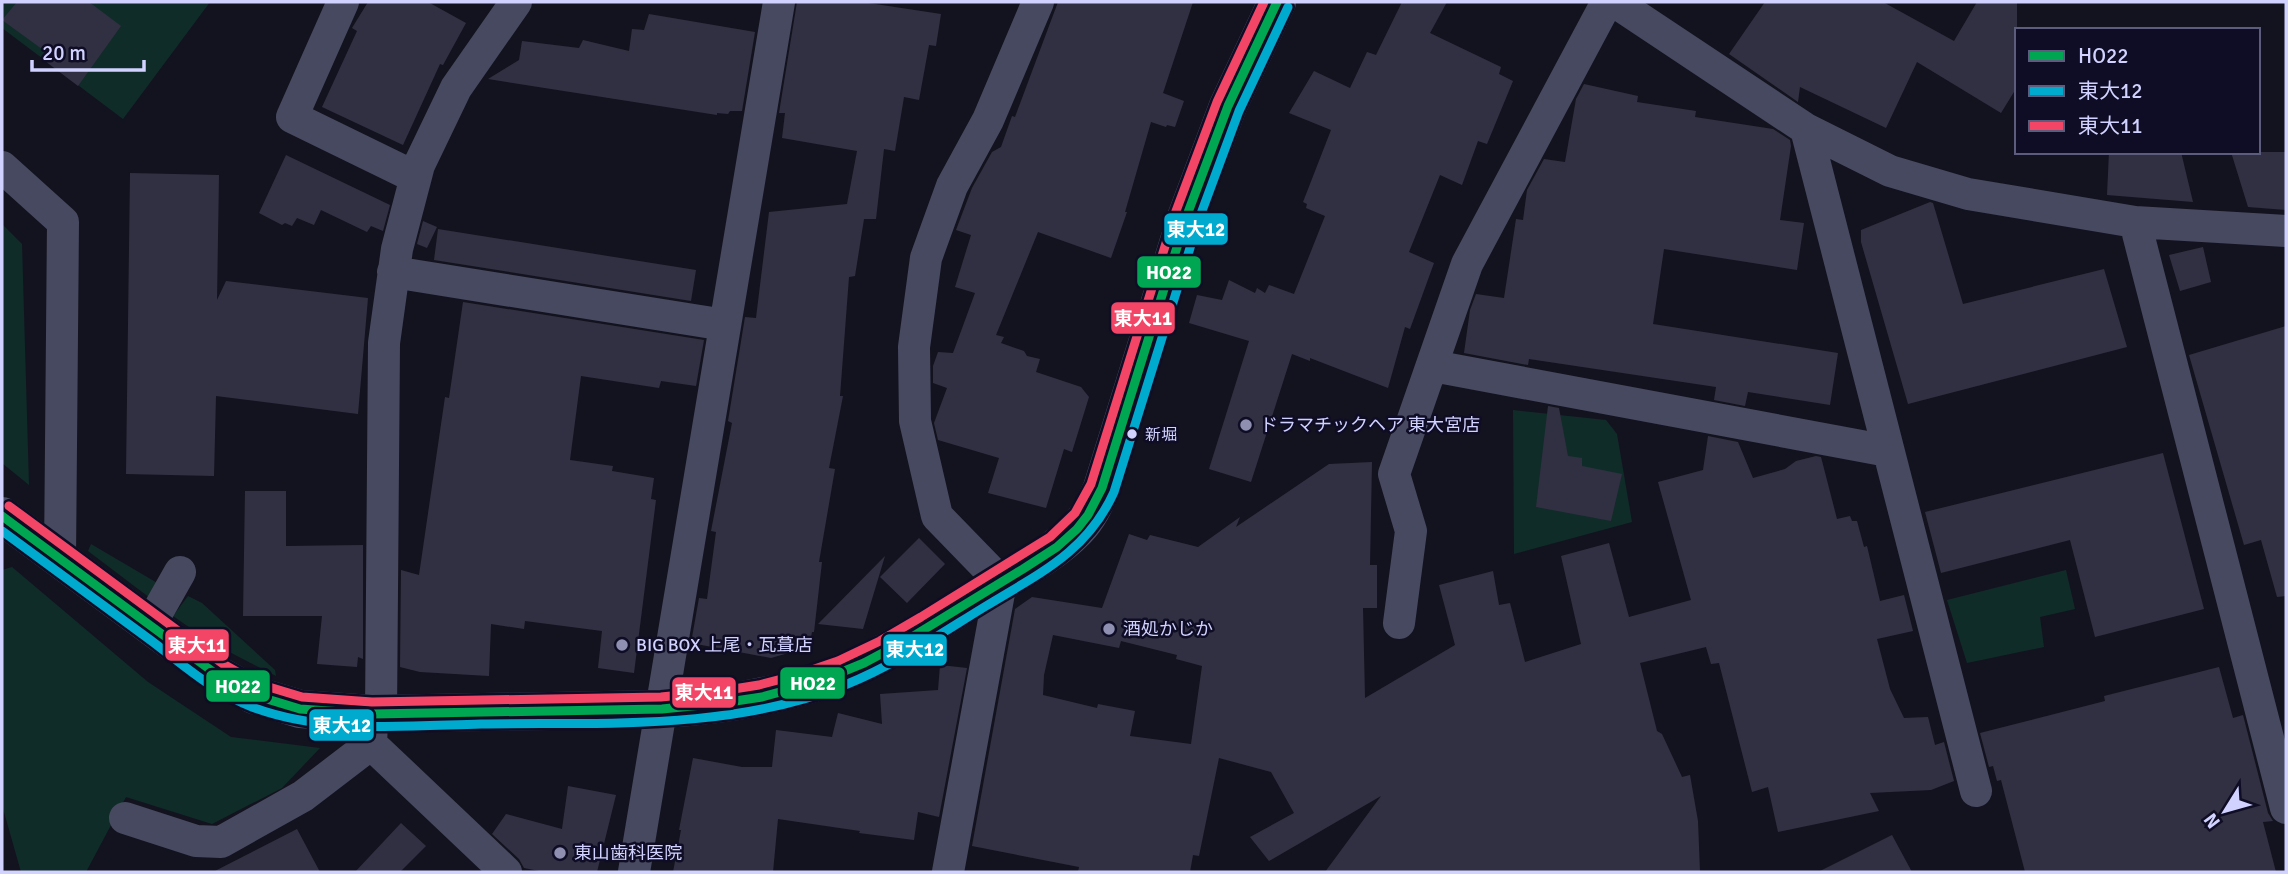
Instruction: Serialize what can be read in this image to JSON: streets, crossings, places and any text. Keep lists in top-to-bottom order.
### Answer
{
  "places": [
    "ドラマチックヘア 東大宮店",
    "新堀",
    "酒処かじか",
    "BIG BOX 上尾・瓦葺店",
    "東山歯科医院"
  ],
  "lines": ["transit line HO22", "transit line 東大11", "transit line 東大12"],
  "legend": ["HO22", "東大12", "東大11"],
  "scale_bar": "20 m",
  "north": "bottom left"
}
